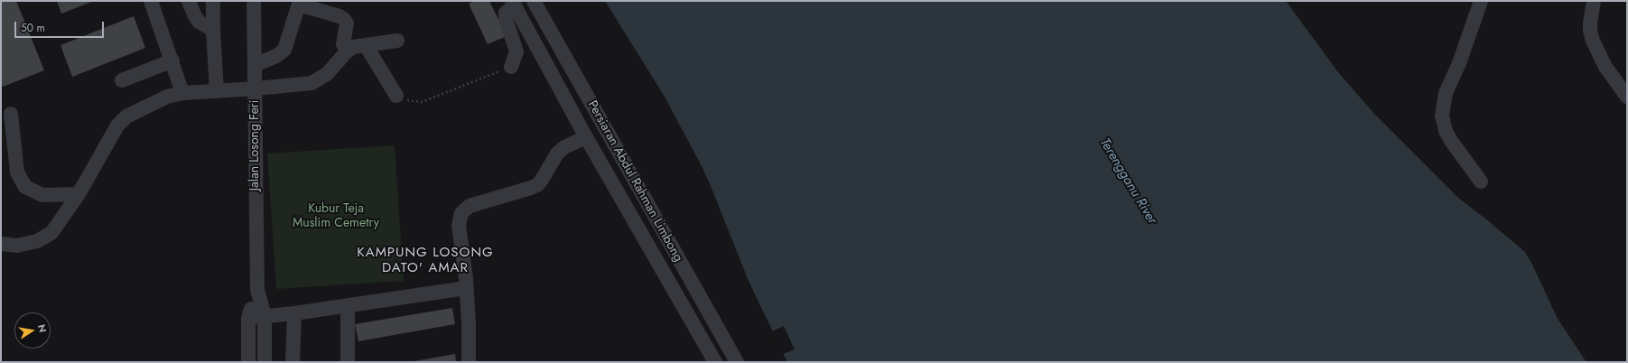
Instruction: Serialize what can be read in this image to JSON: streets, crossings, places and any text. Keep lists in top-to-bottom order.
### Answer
{
  "streets": {
    "street": ["Jalan Losong Feri", "Persiaran Abdul Rahman Limbong"]
  },
  "districts": ["KAMPUNG LOSONG DATO' AMAR"],
  "water": ["Terengganu River"],
  "parks": ["Kubur Teja Muslim Cemetry"],
  "scale_bar": "50 m",
  "north": "right"
}
